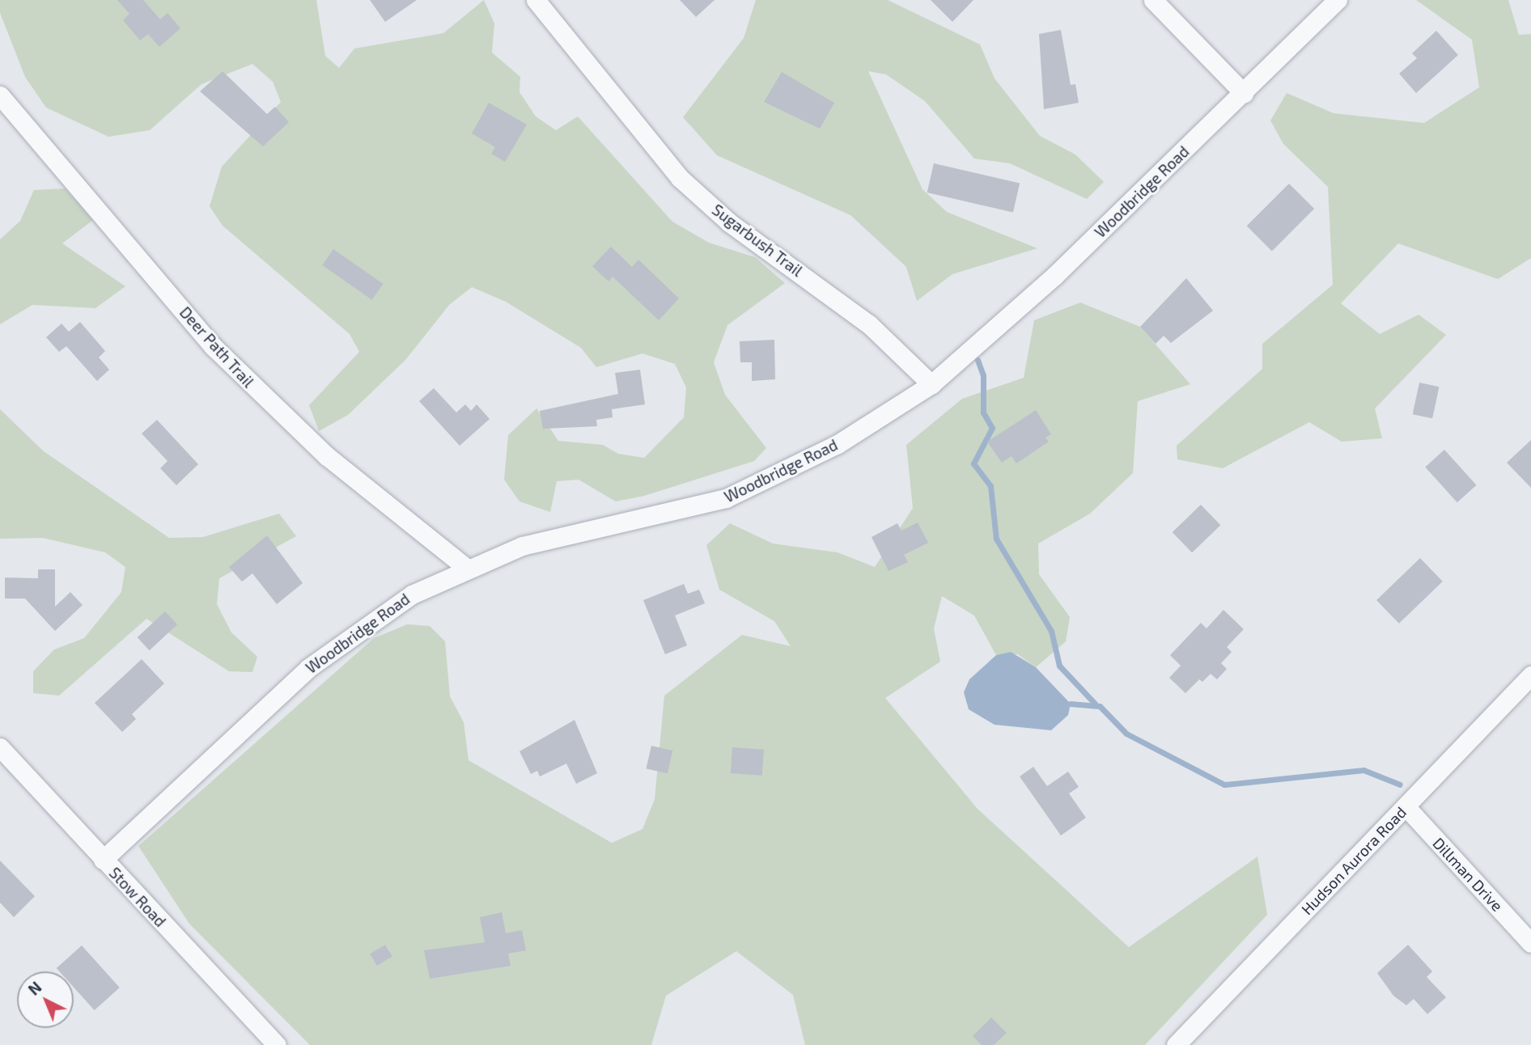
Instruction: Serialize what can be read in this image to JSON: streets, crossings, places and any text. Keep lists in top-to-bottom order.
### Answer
{
  "streets": {
    "street": [
      "Woodbridge Road",
      "Sugarbush Trail",
      "Deer Path Trail",
      "Hudson Aurora Road",
      "Dillman Drive",
      "Stow Road"
    ]
  },
  "crossings": [
    ["Woodbridge Road", "Sugarbush Trail"],
    ["Woodbridge Road", "Deer Path Trail"],
    ["Woodbridge Road", "Stow Road"],
    ["Hudson Aurora Road", "Dillman Drive"]
  ],
  "north": "top left"
}
